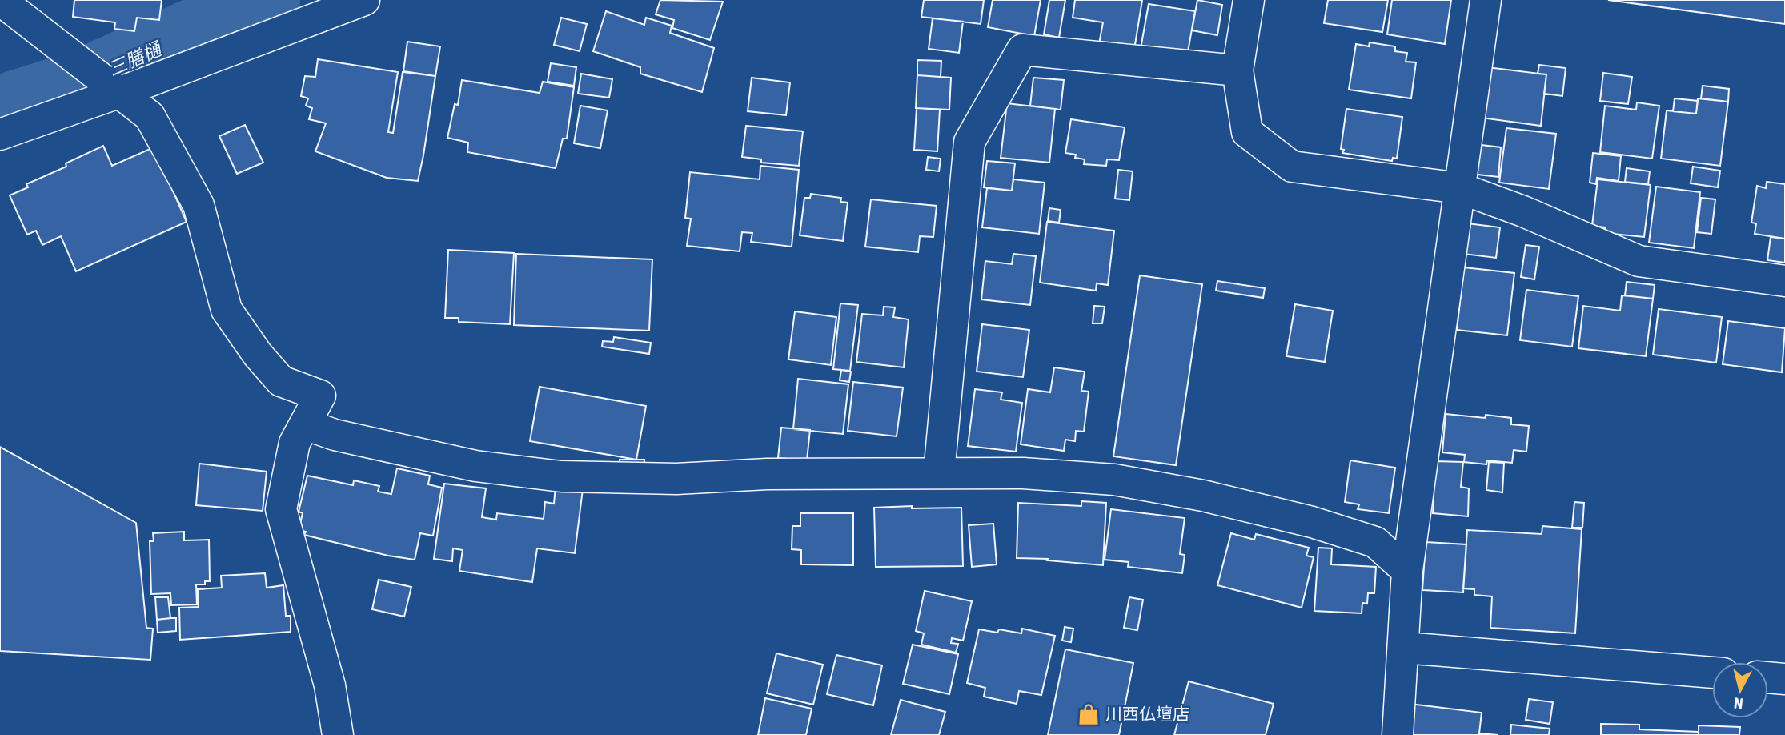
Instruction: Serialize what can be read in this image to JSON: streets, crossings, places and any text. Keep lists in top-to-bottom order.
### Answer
{
  "water": ["三膳樋"],
  "places": {
    "shop": ["川西仏壇店"]
  },
  "north": "bottom"
}
